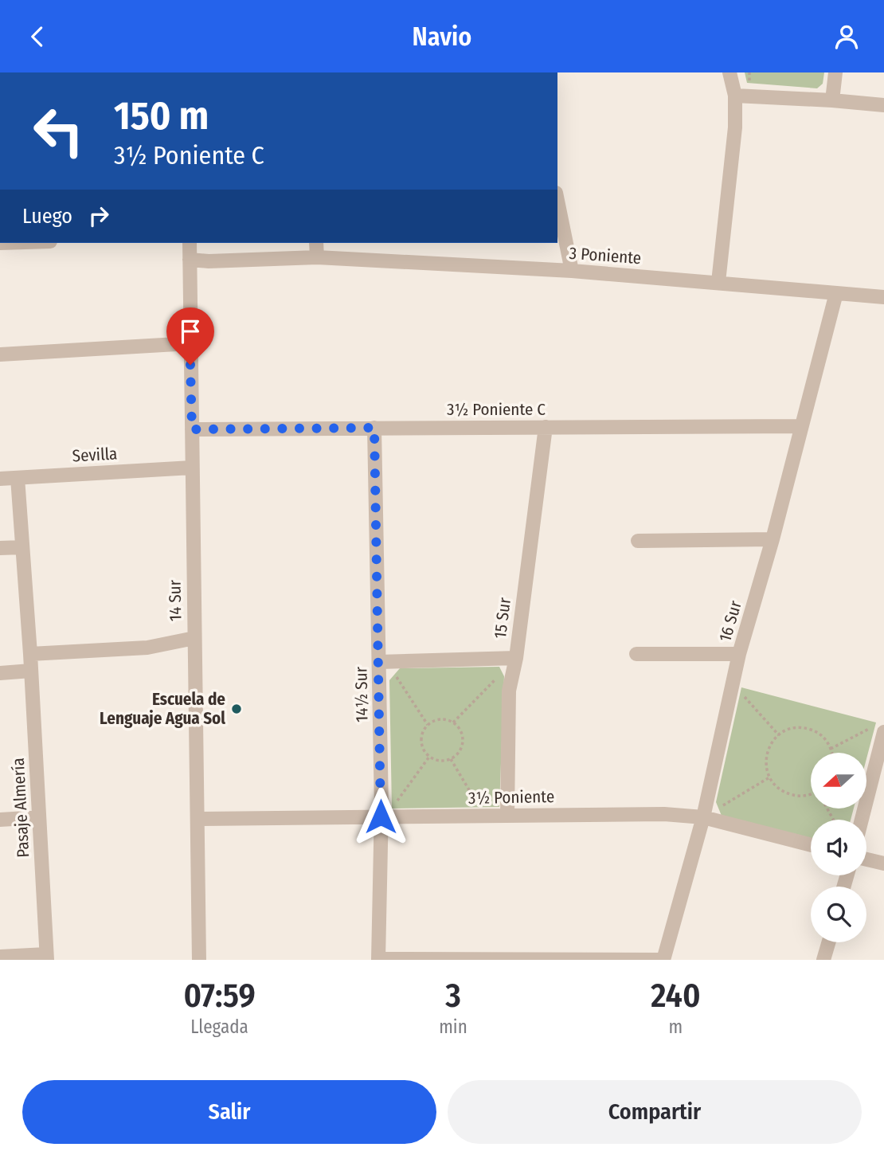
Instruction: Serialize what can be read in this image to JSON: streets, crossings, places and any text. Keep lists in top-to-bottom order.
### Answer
{
  "streets": {
    "street": [
      "3 Poniente",
      "3½ Poniente C",
      "Sevilla",
      "14 Sur",
      "15 Sur",
      "16 Sur",
      "14½ Sur",
      "3½ Poniente",
      "Pasaje Almería"
    ]
  },
  "crossings": [
    ["3 Poniente", "14 Sur"],
    ["3 Poniente", "16 Sur"],
    ["3½ Poniente C", "14 Sur"],
    ["3½ Poniente C", "15 Sur"],
    ["3½ Poniente C", "16 Sur"],
    ["3½ Poniente C", "14½ Sur"],
    ["Sevilla", "14 Sur"],
    ["Sevilla", "Pasaje Almería"],
    ["14 Sur", "3½ Poniente"],
    ["15 Sur", "3½ Poniente"],
    ["16 Sur", "3½ Poniente"],
    ["14½ Sur", "3½ Poniente"]
  ],
  "places": ["Escuela de Lenguaje Agua Sol"],
  "north": "left",
  "page": {
    "header": "Navio",
    "turn": ["150 m", "3½ Poniente C"],
    "then": "Luego",
    "eta": [
      "07:59",
      "Llegada",
      "3",
      "min",
      "240",
      "m"
    ],
    "buttons": ["Salir", "Compartir"]
  }
}
